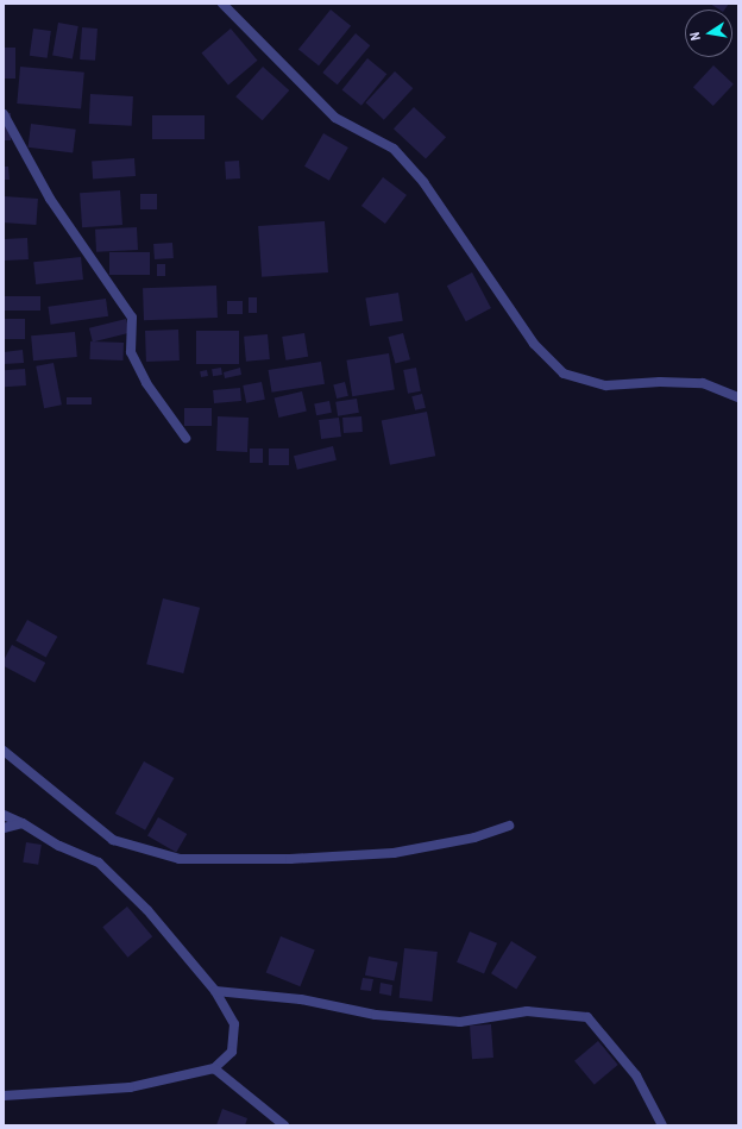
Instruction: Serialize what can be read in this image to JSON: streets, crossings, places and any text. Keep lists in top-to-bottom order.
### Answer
{
  "north": "left"
}
